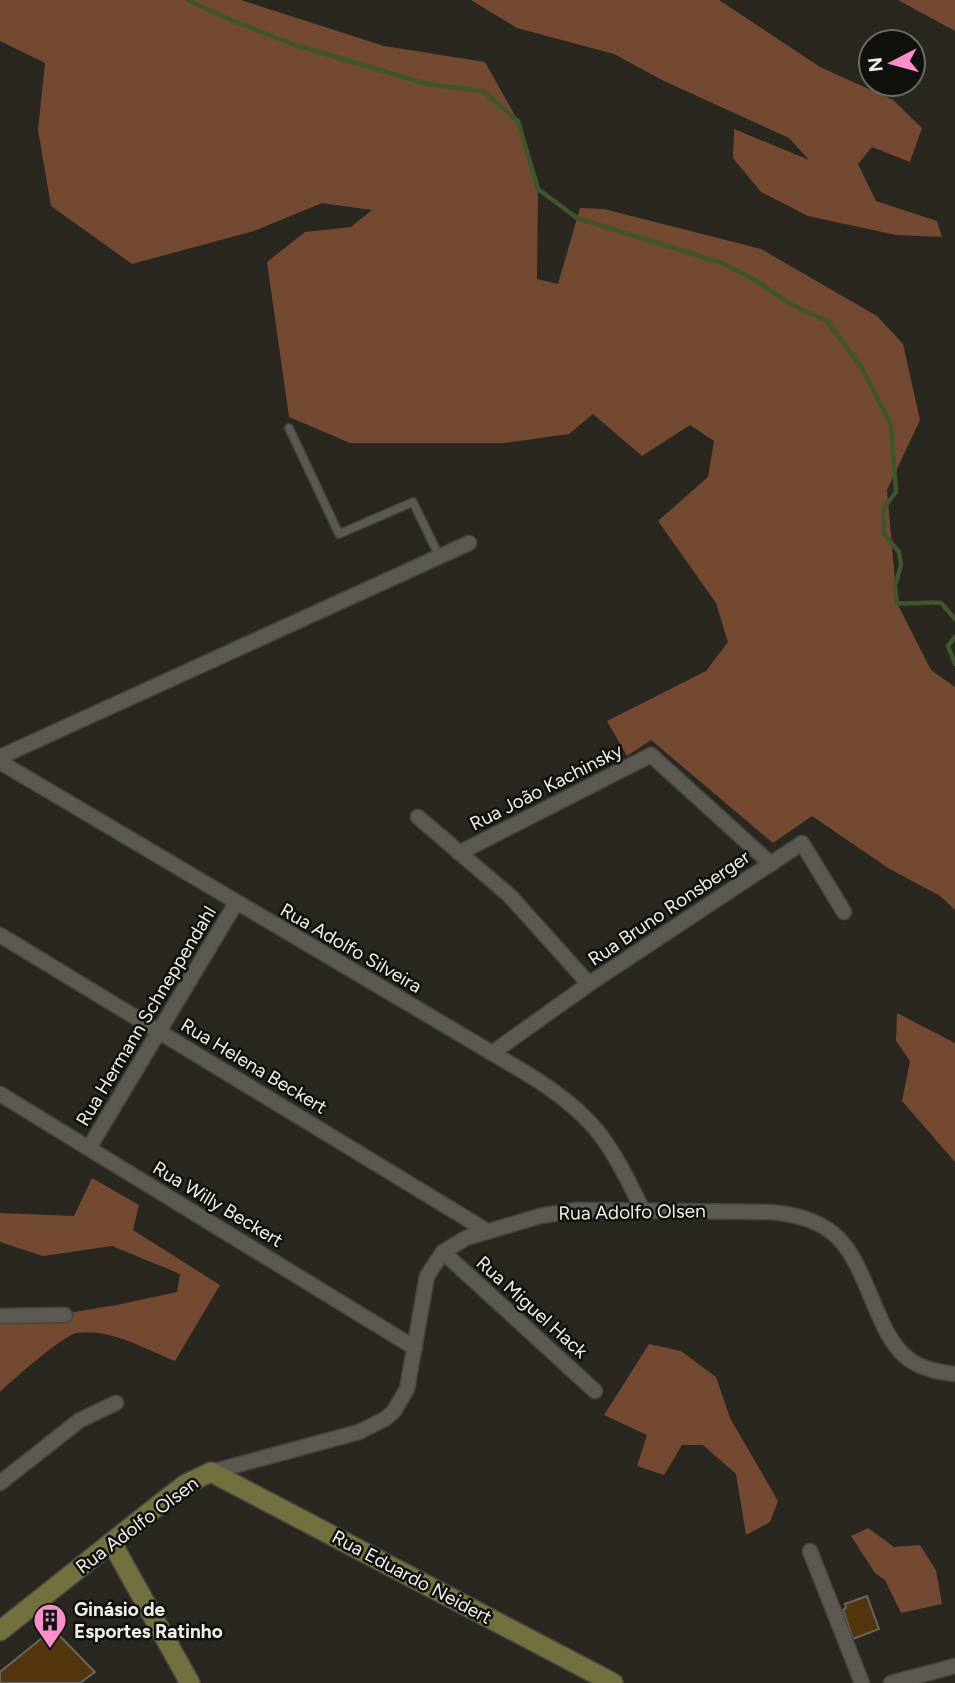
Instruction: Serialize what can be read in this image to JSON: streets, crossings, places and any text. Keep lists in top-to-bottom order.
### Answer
{
  "streets": {
    "main road": ["Rua Adolfo Olsen", "Rua Eduardo Neidert"],
    "street": [
      "Rua João Kachinsky",
      "Rua Bruno Ronsberger",
      "Rua Adolfo Silveira",
      "Rua Hermann Schneppendahl",
      "Rua Helena Beckert",
      "Rua Willy Beckert",
      "Rua Miguel Hack"
    ]
  },
  "crossings": [
    ["Rua João Kachinsky", "Rua Bruno Ronsberger"],
    ["Rua Bruno Ronsberger", "Rua Adolfo Silveira"],
    ["Rua Adolfo Silveira", "Rua Hermann Schneppendahl"],
    ["Rua Adolfo Silveira", "Rua Adolfo Olsen"],
    ["Rua Hermann Schneppendahl", "Rua Helena Beckert"],
    ["Rua Hermann Schneppendahl", "Rua Willy Beckert"],
    ["Rua Helena Beckert", "Rua Adolfo Olsen"],
    ["Rua Willy Beckert", "Rua Adolfo Olsen"],
    ["Rua Adolfo Olsen", "Rua Miguel Hack"],
    ["Rua Adolfo Olsen", "Rua Eduardo Neidert"]
  ],
  "places": {
    "building": ["Ginásio de Esportes Ratinho"]
  },
  "north": "left"
}
